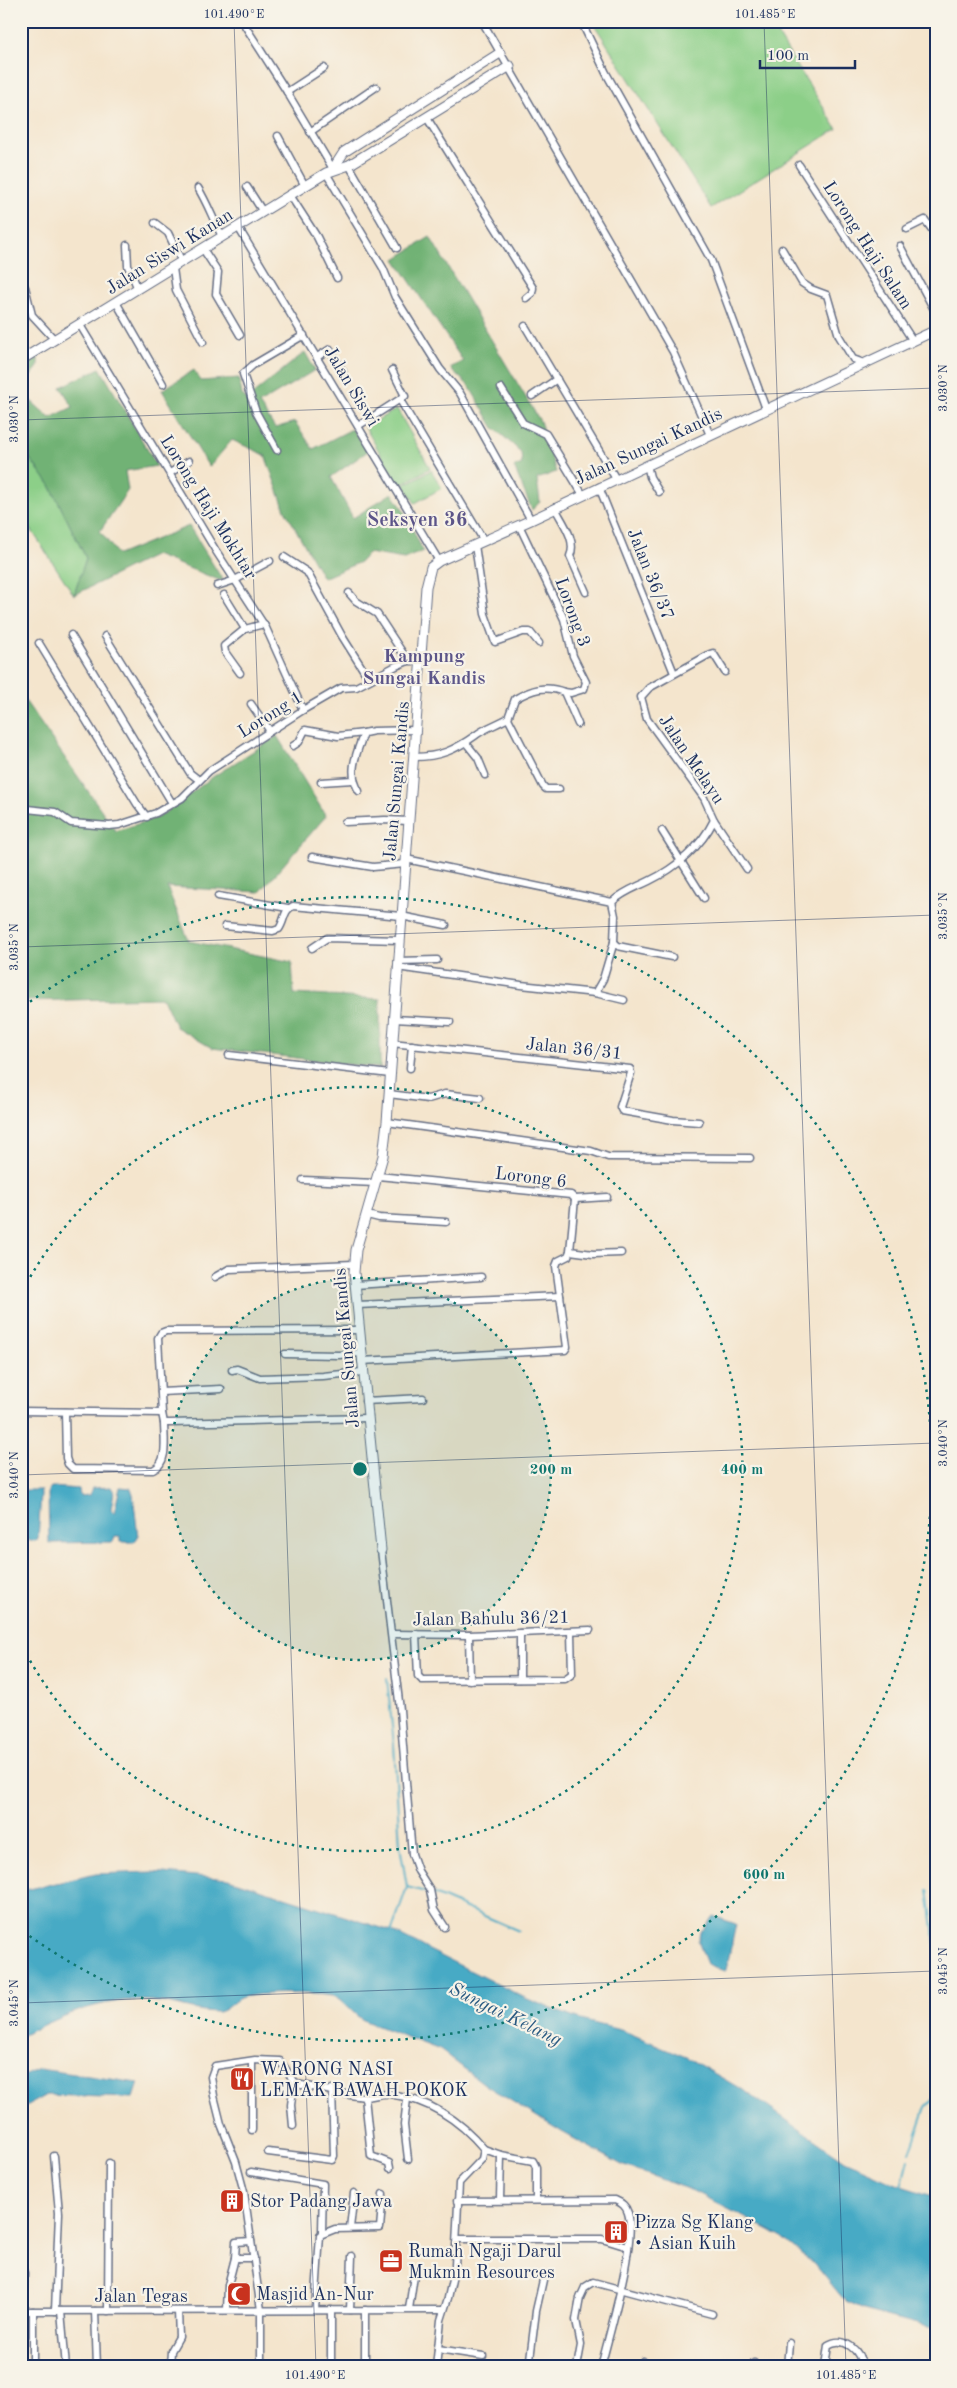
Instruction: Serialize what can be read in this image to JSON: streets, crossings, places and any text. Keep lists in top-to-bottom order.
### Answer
{
  "streets": {
    "street": [
      "Lorong Haji Salam",
      "Jalan Siswi Kanan",
      "Jalan Siswi",
      "Jalan Sungai Kandis",
      "Lorong Haji Mokhtar",
      "Jalan 36/37",
      "Lorong 3",
      "Lorong 1",
      "Jalan Melayu",
      "Jalan 36/31",
      "Lorong 6",
      "Jalan Bahulu 36/21",
      "Jalan Tegas"
    ]
  },
  "crossings": [
    ["Lorong Haji Salam", "Jalan Sungai Kandis"],
    ["Jalan Siswi Kanan", "Jalan Siswi"],
    ["Jalan Siswi Kanan", "Lorong Haji Mokhtar"],
    ["Jalan Siswi", "Jalan Sungai Kandis"],
    ["Jalan Sungai Kandis", "Jalan 36/37"],
    ["Jalan Sungai Kandis", "Lorong 3"],
    ["Jalan Sungai Kandis", "Lorong 1"],
    ["Jalan Sungai Kandis", "Jalan 36/31"],
    ["Jalan Sungai Kandis", "Lorong 6"],
    ["Lorong Haji Mokhtar", "Lorong 1"],
    ["Jalan 36/37", "Jalan Melayu"]
  ],
  "districts": ["Seksyen 36", "Kampung Sungai Kandis"],
  "water": ["Sungai Kelang"],
  "places": {
    "restaurant": ["WARONG NASI LEMAK BAWAH POKOK"],
    "building": ["Stor Padang Jawa", "Pizza Sg Klang • Asian Kuih"],
    "office": ["Rumah Ngaji Darul Mukmin Resources"],
    "mosque": ["Masjid An-Nur"]
  },
  "scale_bar": "100 m",
  "coordinates": [
    "101.490°E",
    "101.485°E",
    "3.030°N",
    "3.035°N",
    "3.040°N",
    "3.045°N"
  ],
  "rings": ["200 m", "400 m", "600 m"]
}
